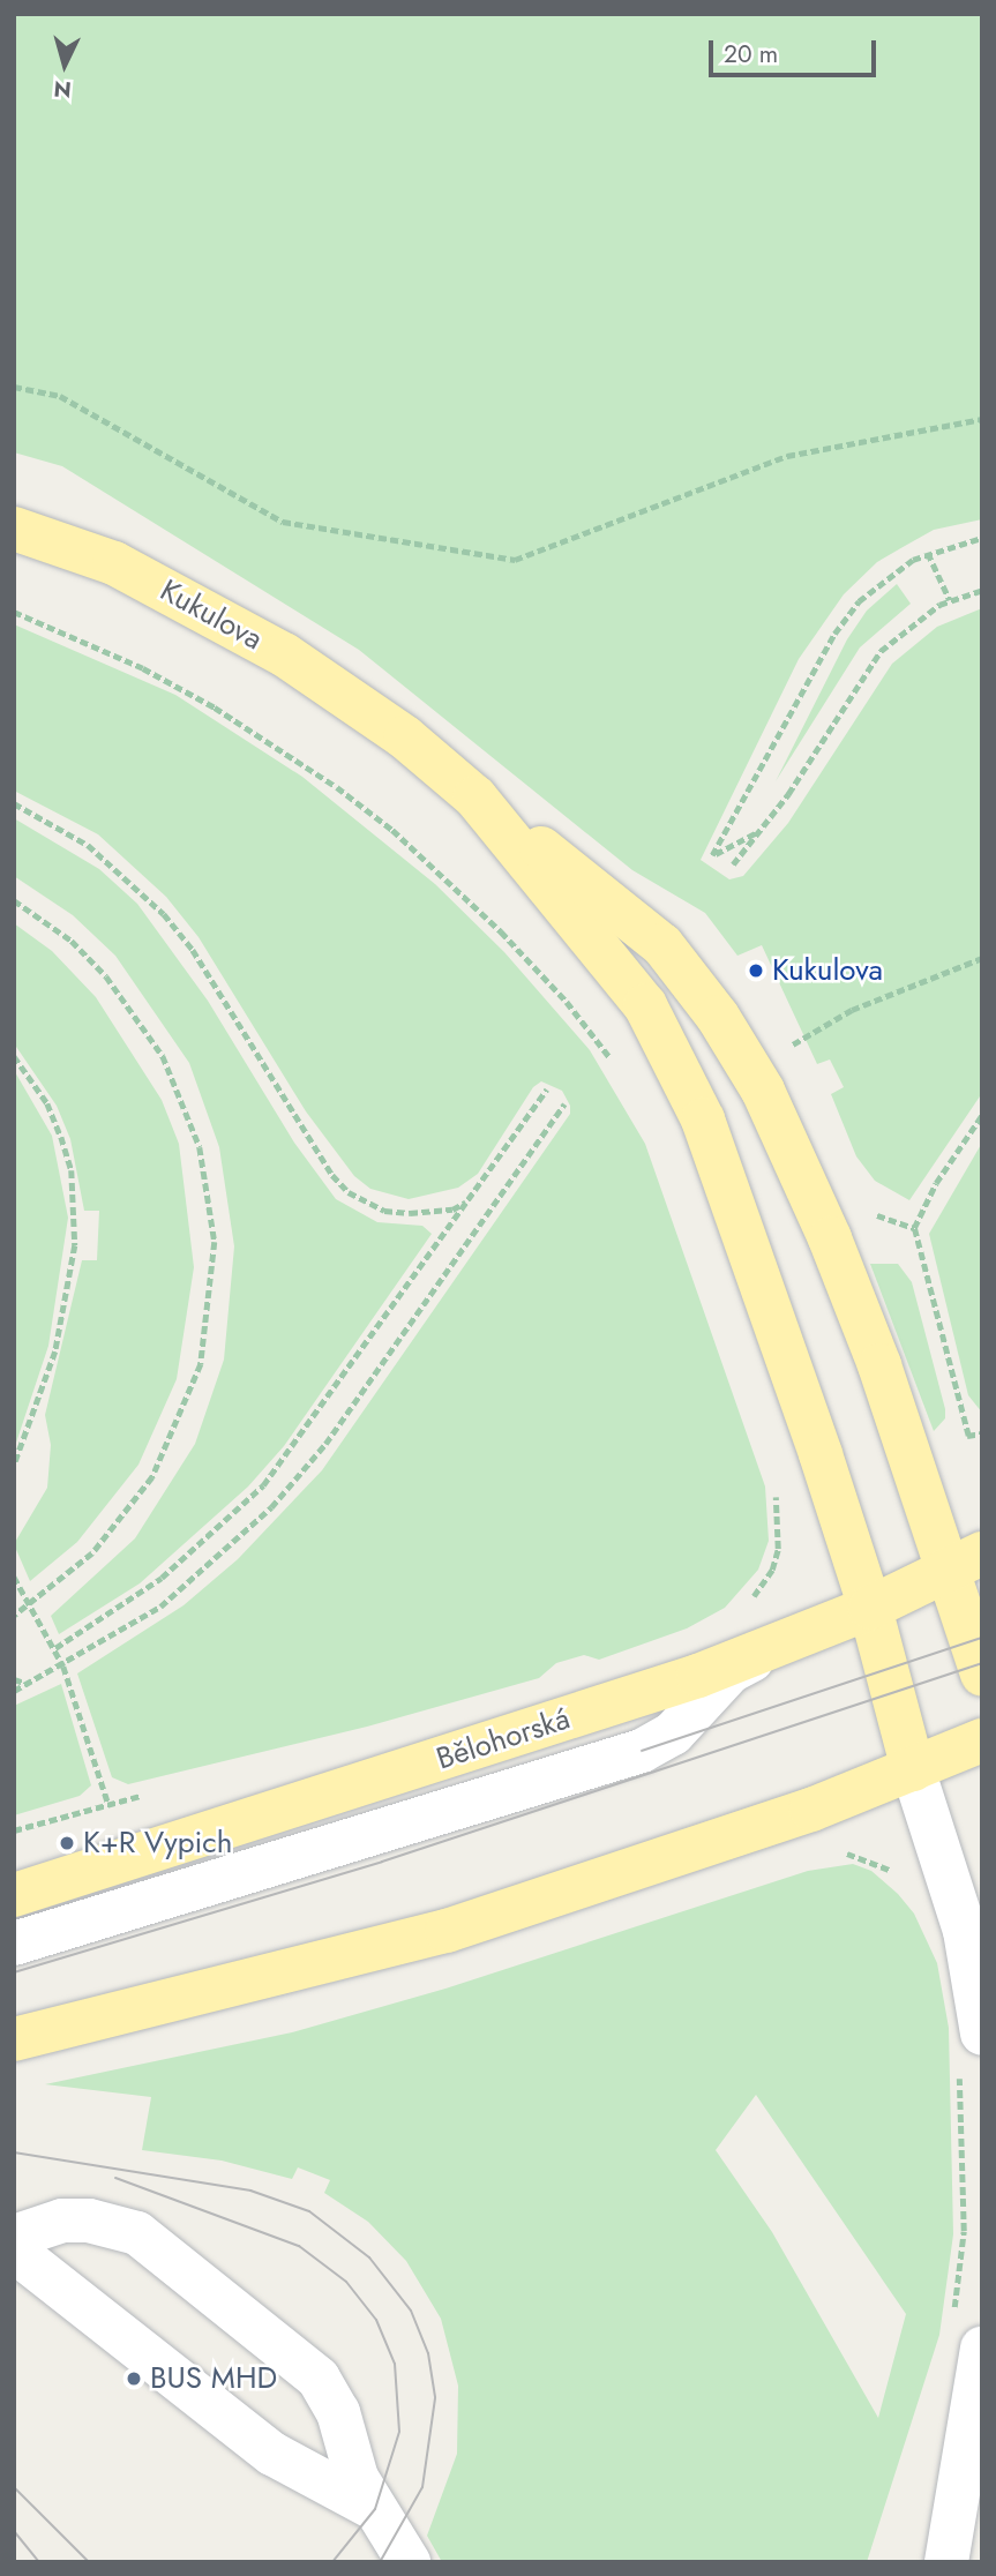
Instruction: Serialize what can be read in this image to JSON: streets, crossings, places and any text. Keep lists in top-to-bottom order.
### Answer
{
  "streets": {
    "main road": ["Kukulova", "Bělohorská"]
  },
  "crossings": [
    ["Kukulova", "Bělohorská"]
  ],
  "places": ["Kukulova", "K+R Vypich", "BUS MHD"],
  "scale_bar": "20 m",
  "north": "bottom"
}
